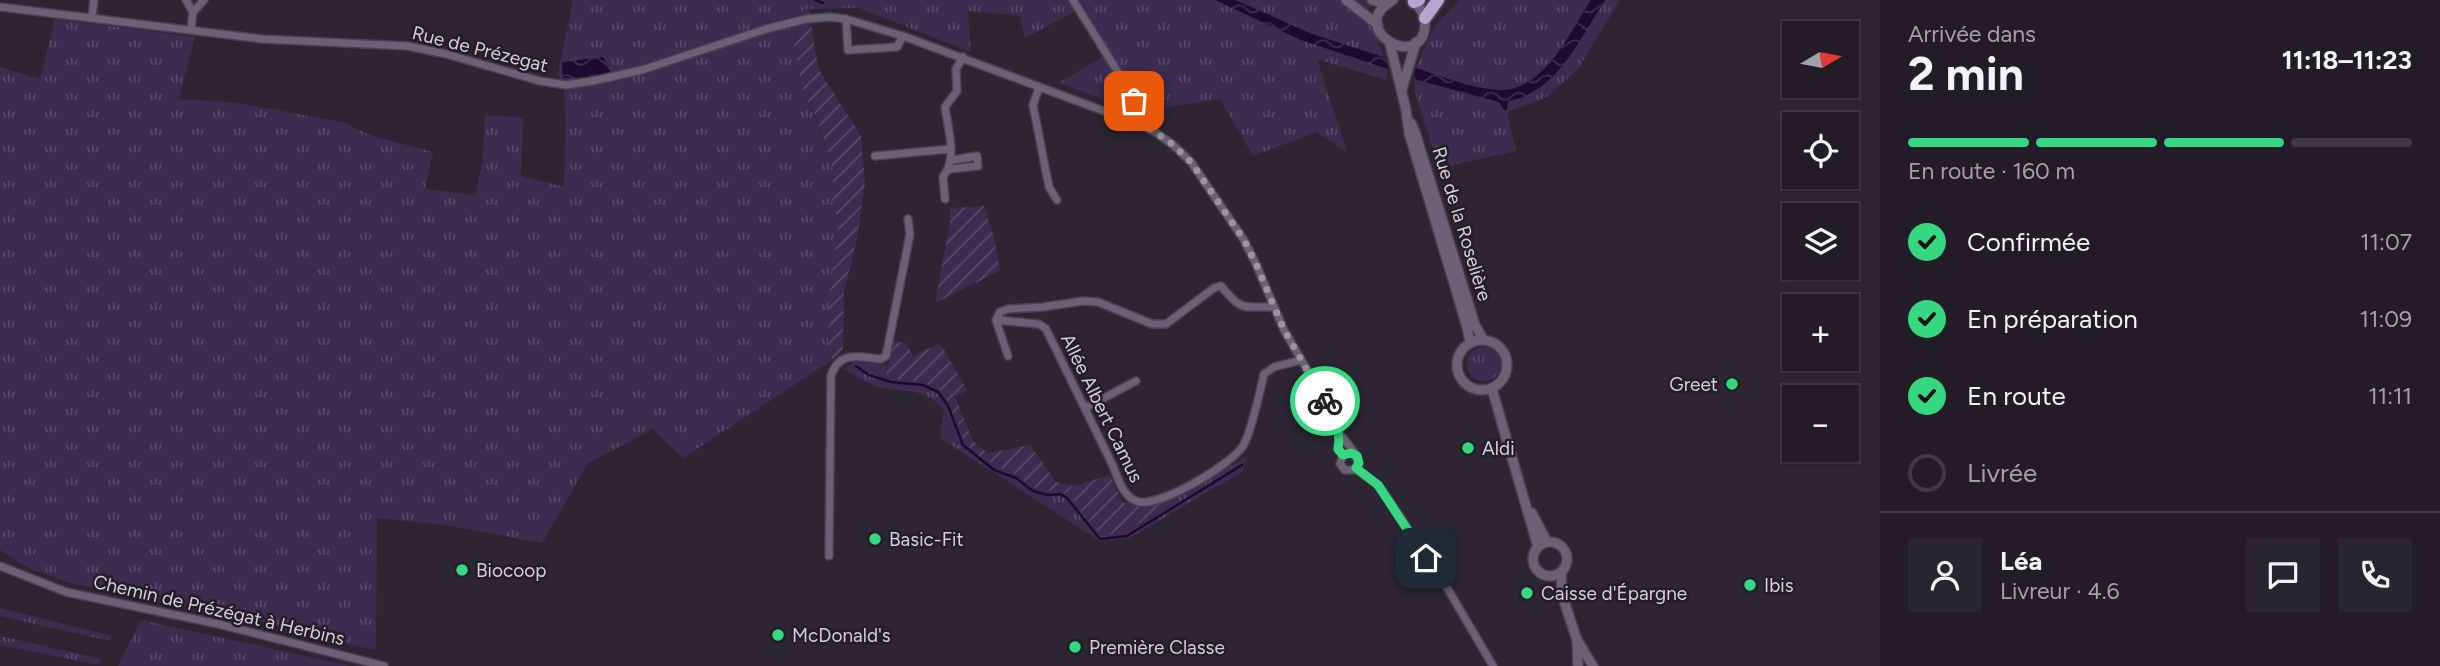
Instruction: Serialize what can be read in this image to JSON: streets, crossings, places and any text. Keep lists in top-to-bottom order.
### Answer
{
  "streets": {
    "street": [
      "Rue de Prézegat",
      "Rue de la Roselière",
      "Allée Albert Camus",
      "Chemin de Prézégat à Herbins"
    ]
  },
  "crossings": [
    ["Rue de Prézegat", "Allée Albert Camus"]
  ],
  "places": [
    "Greet",
    "Aldi",
    "Basic-Fit",
    "Biocoop",
    "Ibis",
    "Caisse d'Épargne",
    "McDonald's",
    "Première Classe"
  ],
  "north": "right",
  "page": {
    "heading": ["2 min", "Arrivée dans", "11:18–11:23"],
    "panel": ["Léa", "Livreur · 4.6"],
    "map_buttons": ["+", "−"],
    "bar": "En route · 160 m",
    "list": [
      ["Confirmée", "11:07"],
      ["En préparation", "11:09"],
      ["En route", "11:11"],
      "Livrée"
    ]
  }
}
